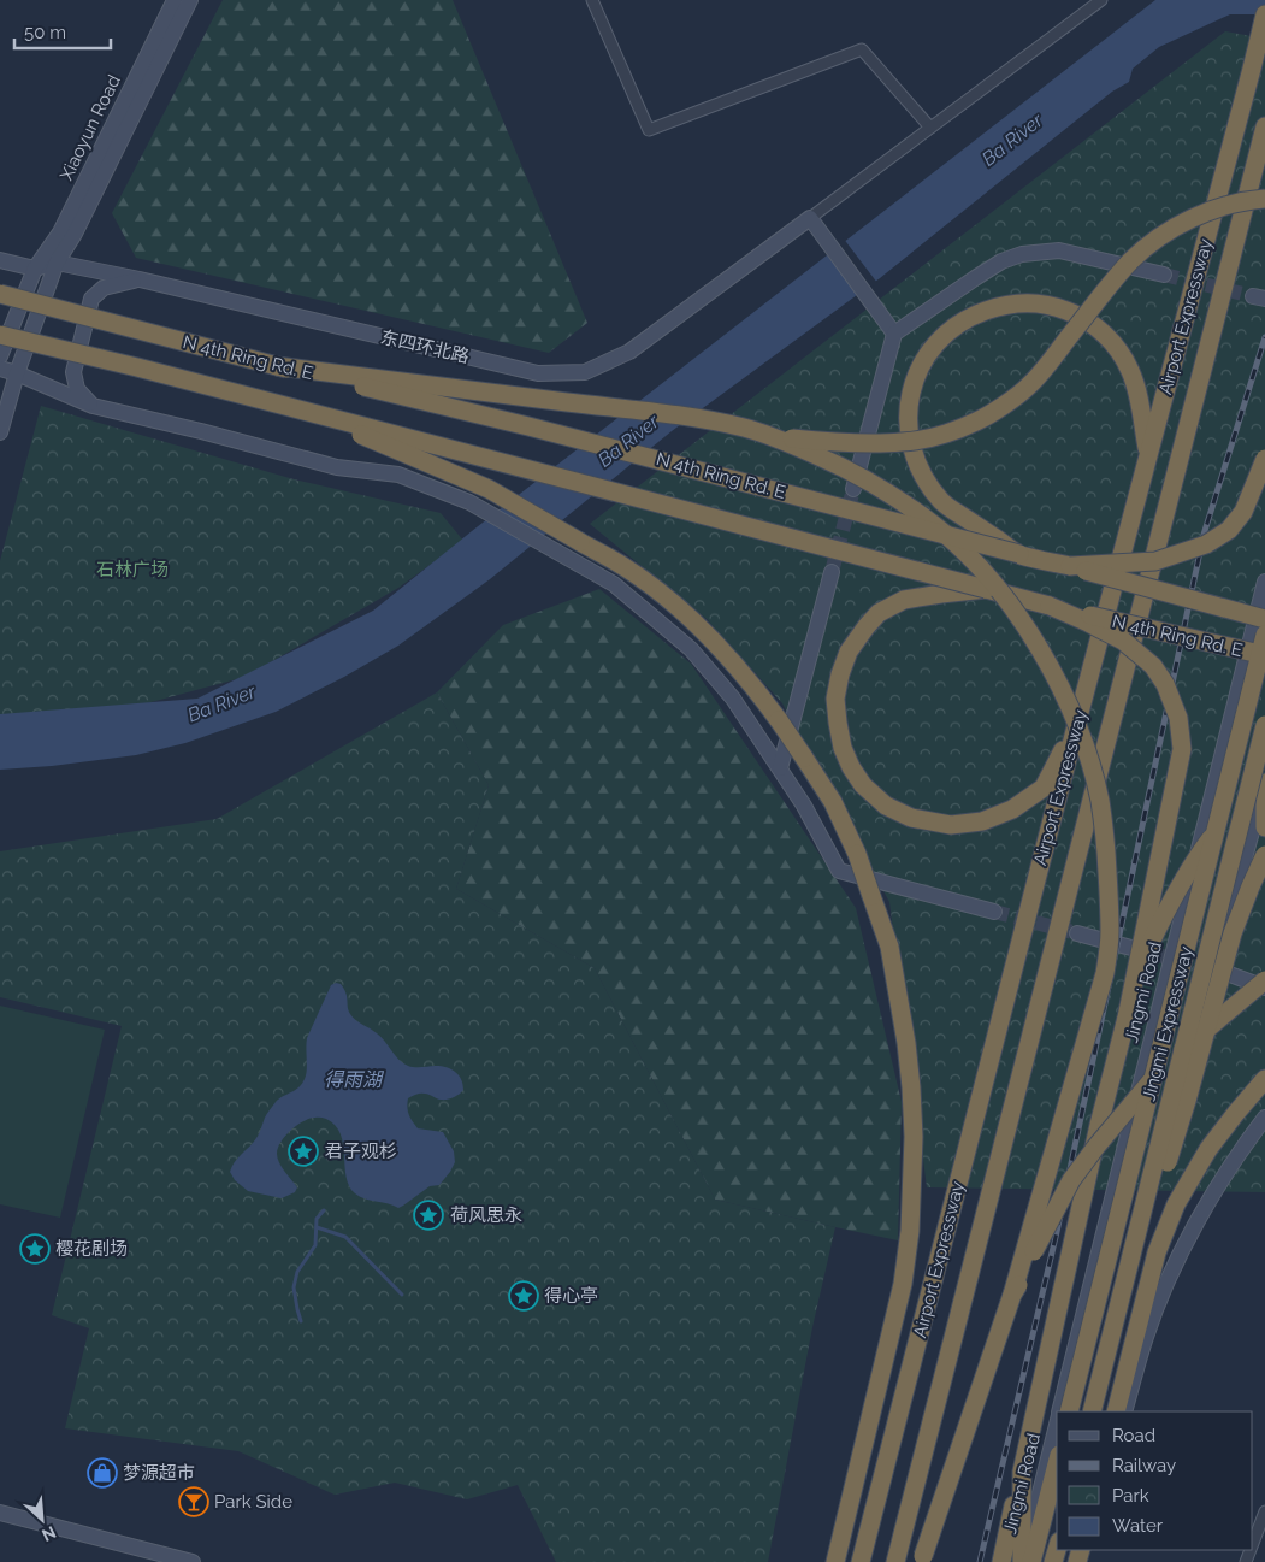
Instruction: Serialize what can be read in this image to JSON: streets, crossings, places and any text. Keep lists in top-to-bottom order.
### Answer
{
  "streets": {
    "highway": ["Airport Expressway", "N 4th Ring Rd. E", "Jingmi Expressway"],
    "street": ["Xiaoyun Road", "东四环北路", "Jingmi Road"]
  },
  "crossings": [
    ["Xiaoyun Road", "东四环北路"]
  ],
  "water": ["Ba River", "得雨湖"],
  "parks": ["石林广场"],
  "places": {
    "place": [
      "君子观杉",
      "荷风思永",
      "樱花剧场",
      "得心亭"
    ],
    "shop": ["梦源超市"],
    "bar": ["Park Side"]
  },
  "legend": [
    "Road",
    "Railway",
    "Park",
    "Water"
  ],
  "scale_bar": "50 m",
  "north": "bottom right"
}
